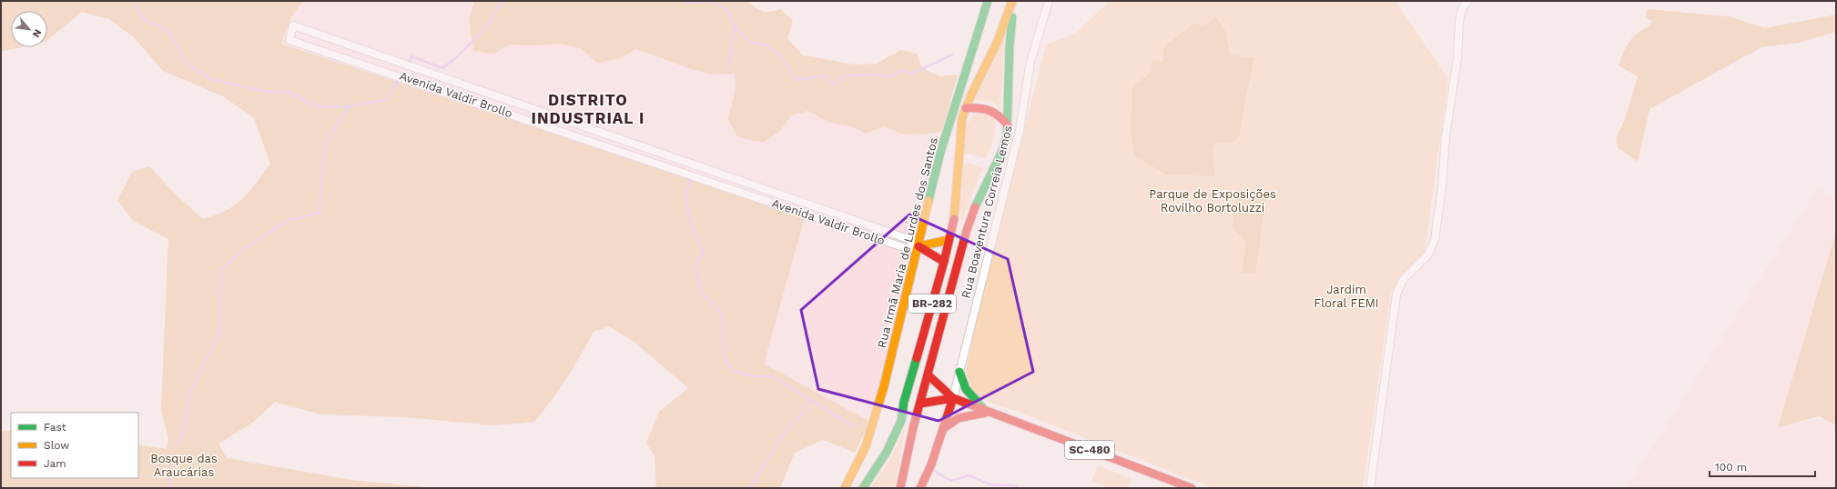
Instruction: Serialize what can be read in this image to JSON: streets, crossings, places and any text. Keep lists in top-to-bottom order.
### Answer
{
  "streets": {
    "main road": [
      "Rua Boaventura Correia Lemos",
      "Rua Irmã Maria de Lurdes dos Santos",
      "BR-282",
      "SC-480"
    ],
    "street": ["Avenida Valdir Brollo"]
  },
  "crossings": [
    ["Avenida Valdir Brollo", "Rua Irmã Maria de Lurdes dos Santos"],
    ["Rua Boaventura Correia Lemos", "SC-480"],
    ["BR-282", "SC-480"]
  ],
  "districts": ["DISTRITO INDUSTRIAL I"],
  "parks": ["Parque de Exposições Rovilho Bortoluzzi", "Jardim Floral FEMI", "Bosque das Araucárias"],
  "legend": ["Fast", "Slow", "Jam"],
  "scale_bar": "100 m",
  "north": "bottom right"
}
